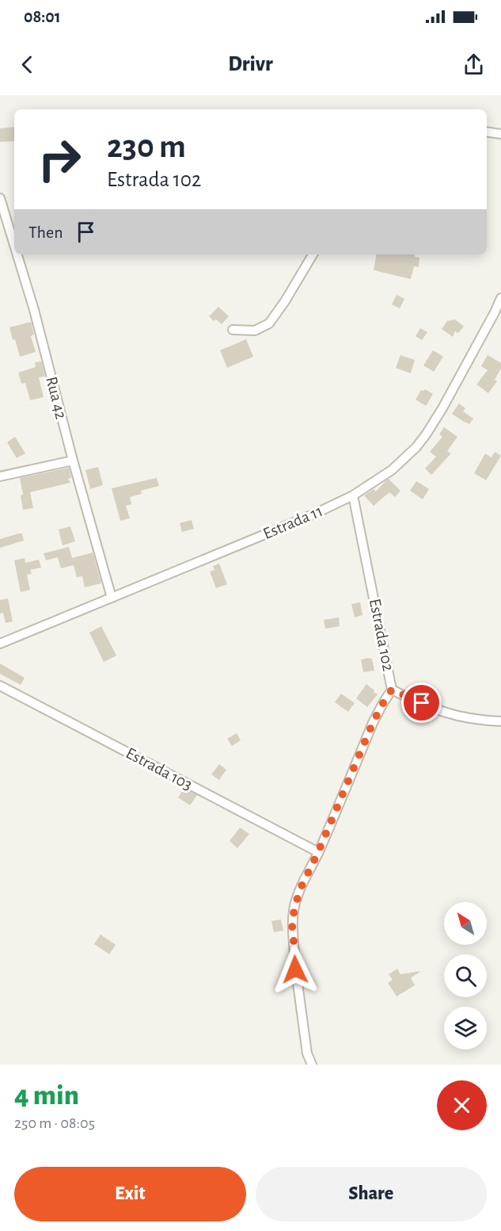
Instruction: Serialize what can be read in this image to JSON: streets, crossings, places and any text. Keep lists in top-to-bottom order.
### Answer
{
  "streets": {
    "street": [
      "Rua 42",
      "Estrada 11",
      "Estrada 102",
      "Estrada 103"
    ]
  },
  "crossings": [
    ["Rua 42", "Estrada 11"],
    ["Estrada 11", "Estrada 102"]
  ],
  "north": "top left",
  "page": {
    "status": "08:01",
    "header": "Drivr",
    "turn": ["230 m", "Estrada 102"],
    "then": "Then",
    "heading": ["4 min", "250 m · 08:05"],
    "buttons": ["Exit", "Share"]
  }
}
